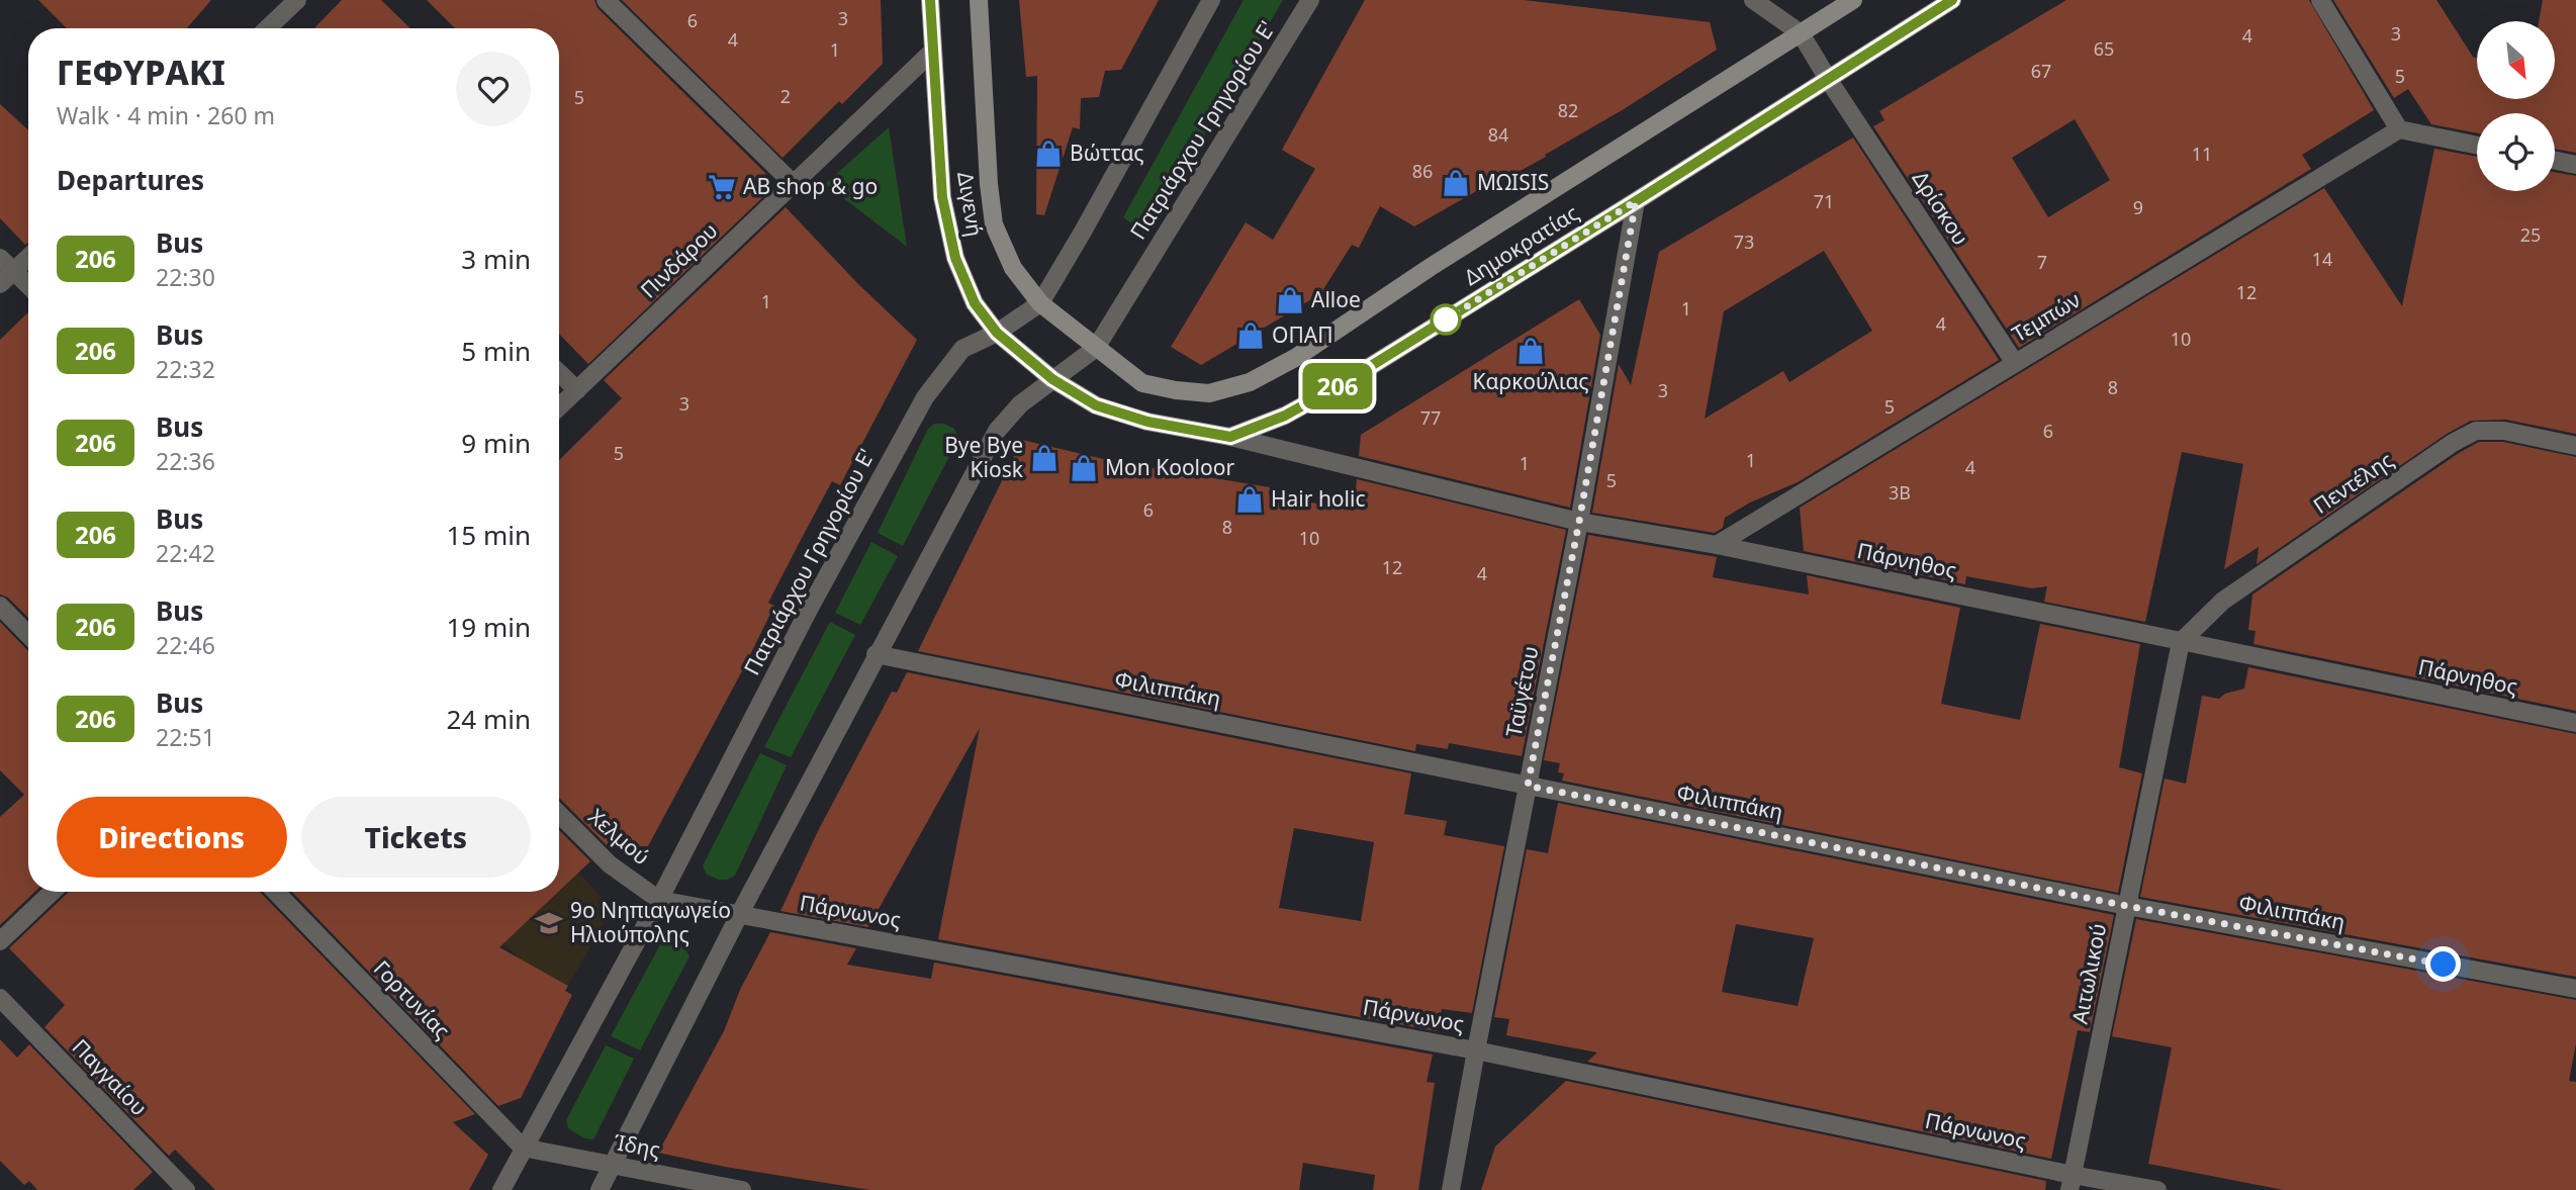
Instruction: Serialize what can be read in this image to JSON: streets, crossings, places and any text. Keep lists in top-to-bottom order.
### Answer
{
  "streets": {
    "street": [
      "Πατριάρχου Γρηγορίου Ε'",
      "Διγενή",
      "Δρίσκου",
      "Δημοκρατίας",
      "Πινδάρου",
      "Τεμπών",
      "Πεντέλης",
      "Πάρνηθος",
      "Φιλιππάκη",
      "Ταϋγέτου",
      "Χελμού",
      "Πάρνωνος",
      "Αιτωλικού",
      "Γορτυνίας",
      "Παγγαίου",
      "Ίδης"
    ]
  },
  "crossings": [
    ["Πατριάρχου Γρηγορίου Ε'", "Διγενή"],
    ["Πατριάρχου Γρηγορίου Ε'", "Δημοκρατίας"],
    ["Πατριάρχου Γρηγορίου Ε'", "Φιλιππάκη"],
    ["Πατριάρχου Γρηγορίου Ε'", "Χελμού"],
    ["Πατριάρχου Γρηγορίου Ε'", "Πάρνωνος"],
    ["Πατριάρχου Γρηγορίου Ε'", "Γορτυνίας"],
    ["Πατριάρχου Γρηγορίου Ε'", "Ίδης"],
    ["Διγενή", "Δημοκρατίας"],
    ["Διγενή", "Πινδάρου"],
    ["Δρίσκου", "Δημοκρατίας"],
    ["Δρίσκου", "Τεμπών"],
    ["Δημοκρατίας", "Πάρνηθος"],
    ["Δημοκρατίας", "Ταϋγέτου"],
    ["Τεμπών", "Πάρνηθος"],
    ["Πεντέλης", "Πάρνηθος"],
    ["Πεντέλης", "Αιτωλικού"],
    ["Πάρνηθος", "Ταϋγέτου"],
    ["Πάρνηθος", "Αιτωλικού"],
    ["Φιλιππάκη", "Ταϋγέτου"],
    ["Φιλιππάκη", "Αιτωλικού"],
    ["Ταϋγέτου", "Πάρνωνος"],
    ["Χελμού", "Πάρνωνος"],
    ["Πάρνωνος", "Αιτωλικού"],
    ["Γορτυνίας", "Ίδης"]
  ],
  "places": {
    "shop": [
      "Βώττας",
      "ΜΩISIS",
      "Alloe",
      "ΟΠΑΠ",
      "Καρκούλιας",
      "Bye Bye Kiosk",
      "Mon Kooloor",
      "Hair holic"
    ],
    "supermarket": ["ΑΒ shop & go"],
    "school or university": ["9ο Νηπιαγωγείο Ηλιούπολης"]
  },
  "lines": ["bus line 206"],
  "house_numbers": [
    "3",
    "6",
    "3",
    "4",
    "4",
    "65",
    "1",
    "67",
    "5",
    "2",
    "5",
    "82",
    "84",
    "11",
    "86",
    "71",
    "9",
    "25",
    "73",
    "14",
    "7",
    "12",
    "1",
    "1",
    "4",
    "10",
    "8",
    "3",
    "3",
    "5",
    "77",
    "6",
    "5",
    "1",
    "1",
    "4",
    "5",
    "3Β",
    "6",
    "8",
    "10",
    "12",
    "4"
  ],
  "north": "bottom right",
  "page": {
    "on_map": "206",
    "heading": [
      ["ΓΕΦΥΡΑΚΙ", "Walk · 4 min · 260 m"],
      "Departures"
    ],
    "list": [
      {
        "mark": "206",
        "name": "Bus",
        "note": "22:30",
        "value": "3 min"
      },
      {
        "mark": "206",
        "name": "Bus",
        "note": "22:32",
        "value": "5 min"
      },
      {
        "mark": "206",
        "name": "Bus",
        "note": "22:36",
        "value": "9 min"
      },
      {
        "mark": "206",
        "name": "Bus",
        "note": "22:42",
        "value": "15 min"
      },
      {
        "mark": "206",
        "name": "Bus",
        "note": "22:46",
        "value": "19 min"
      },
      {
        "mark": "206",
        "name": "Bus",
        "note": "22:51",
        "value": "24 min"
      }
    ],
    "buttons": ["Directions", "Tickets"]
  }
}
